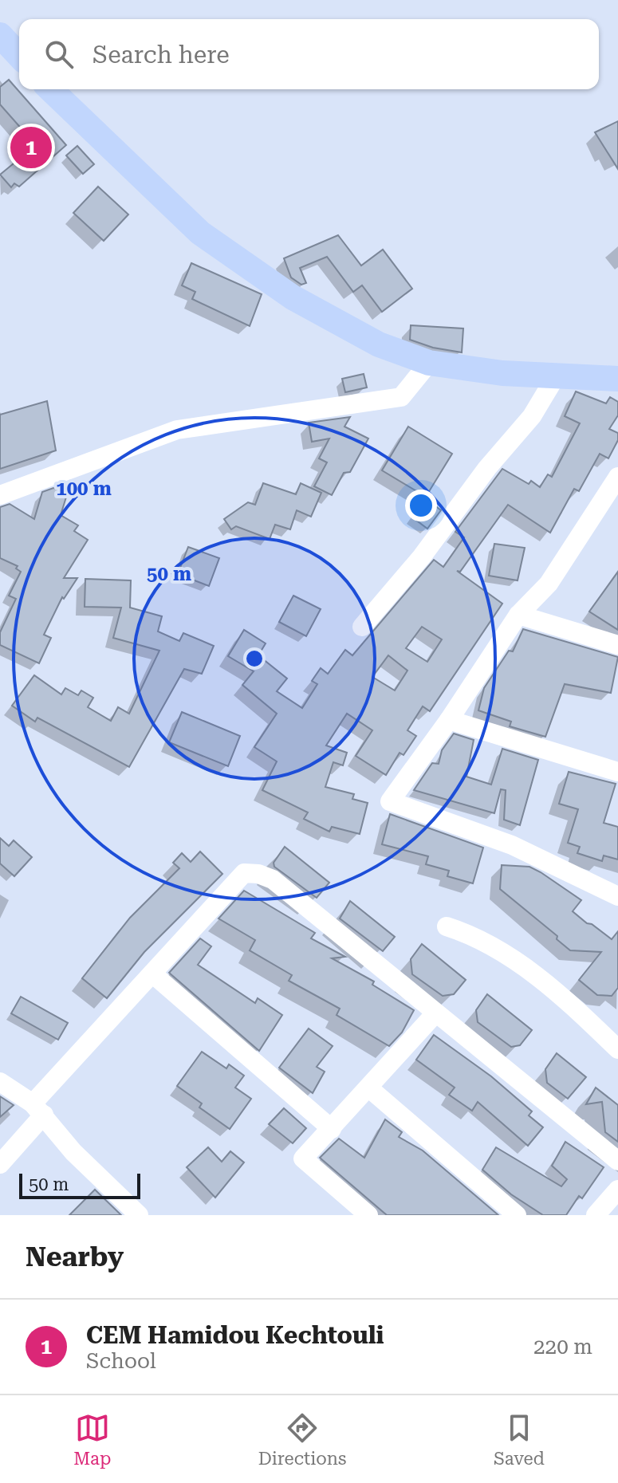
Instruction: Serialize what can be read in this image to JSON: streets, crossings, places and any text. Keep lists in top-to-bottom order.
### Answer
{
  "scale_bar": "50 m",
  "page": {
    "search": "Search here",
    "pins": "1",
    "scale": "50 m",
    "heading": "Nearby",
    "list": [
      {
        "mark": "1",
        "name": "CEM Hamidou Kechtouli",
        "note": "School",
        "value": "220 m"
      }
    ],
    "nav": ["Map", "Directions", "Saved"]
  },
  "rings": ["100 m", "50 m"]
}
